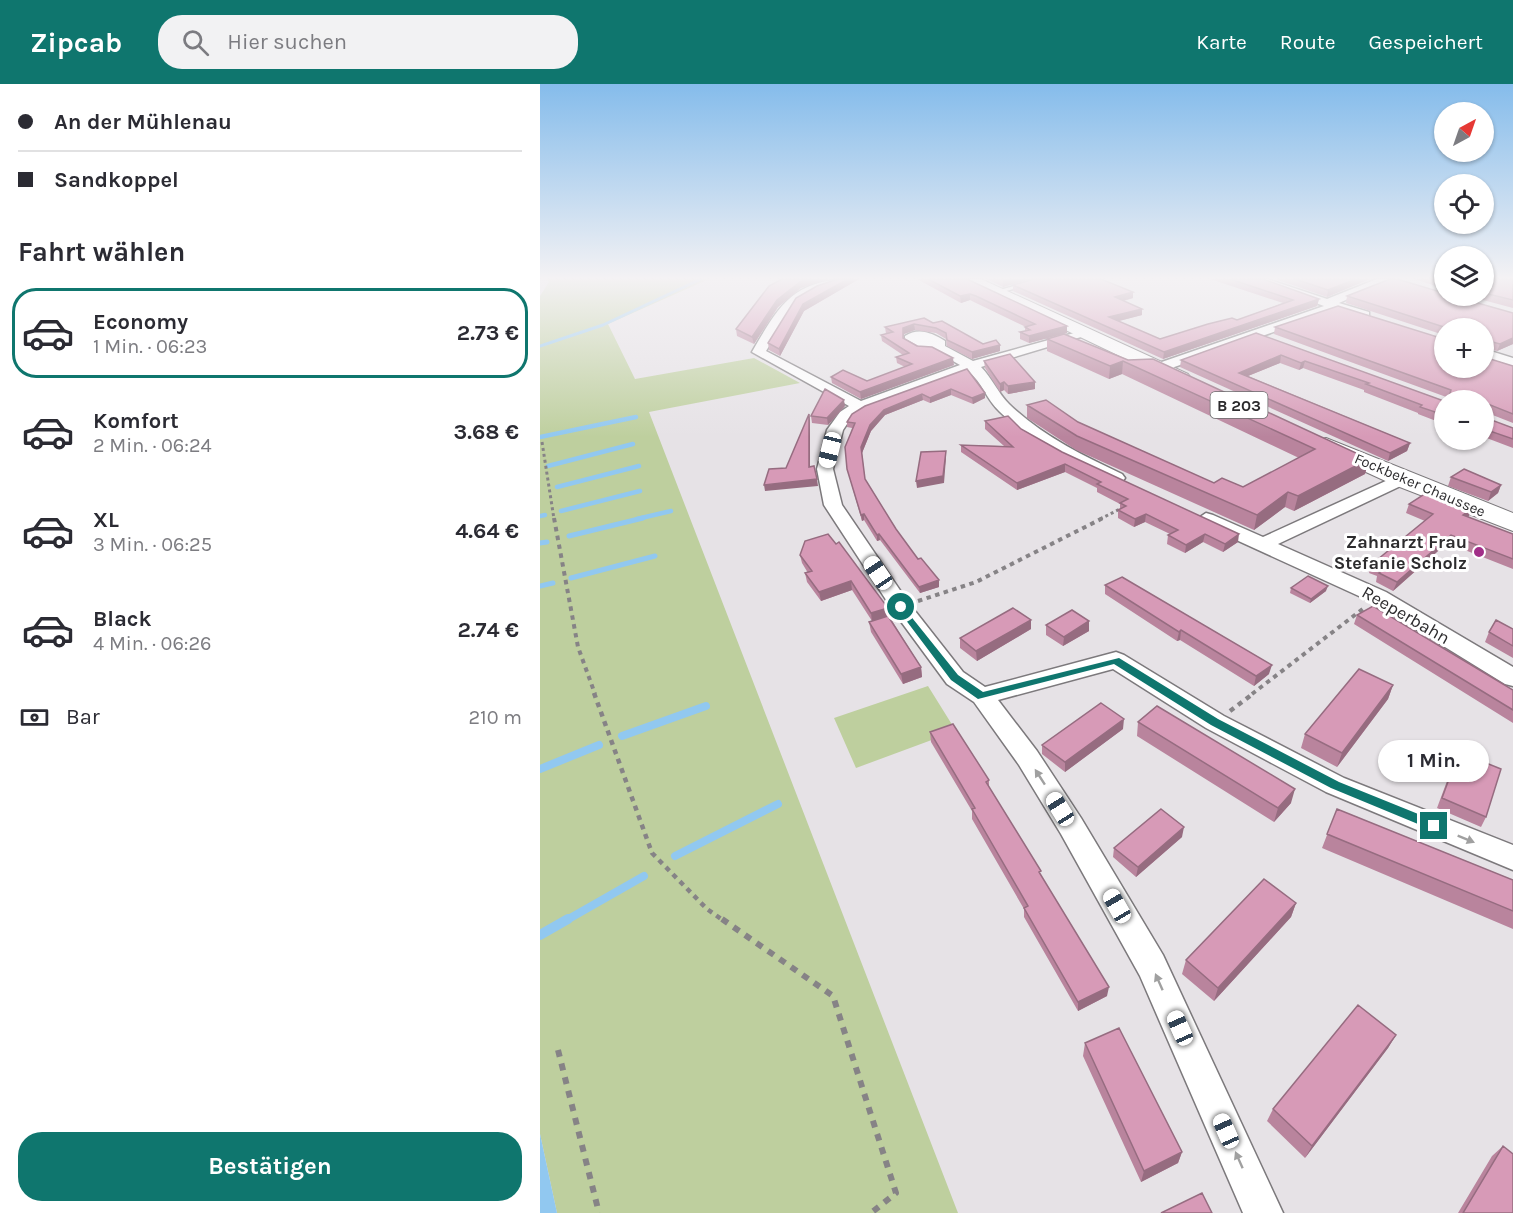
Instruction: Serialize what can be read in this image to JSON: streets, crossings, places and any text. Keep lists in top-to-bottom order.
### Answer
{
  "streets": {
    "main road": ["B 203", "Fockbeker Chaussee"],
    "street": ["Reeperbahn"]
  },
  "places": ["Zahnarzt Frau Stefanie Scholz"],
  "north": "top right",
  "page": {
    "header": "Zipcab",
    "search": "Hier suchen",
    "nav": ["Karte", "Route", "Gespeichert"],
    "banner": ["An der Mühlenau", "Sandkoppel"],
    "map_buttons": ["+", "−"],
    "heading": "Fahrt wählen",
    "list": [
      {
        "name": "Economy",
        "note": "1 Min. · 06:23",
        "value": "2.73 €"
      },
      {
        "name": "Komfort",
        "note": "2 Min. · 06:24",
        "value": "3.68 €"
      },
      {
        "name": "XL",
        "note": "3 Min. · 06:25",
        "value": "4.64 €"
      },
      {
        "name": "Black",
        "note": "4 Min. · 06:26",
        "value": "2.74 €"
      }
    ],
    "pay": ["Bar", "210 m"],
    "bubble": "1 Min.",
    "buttons": "Bestätigen"
  }
}
